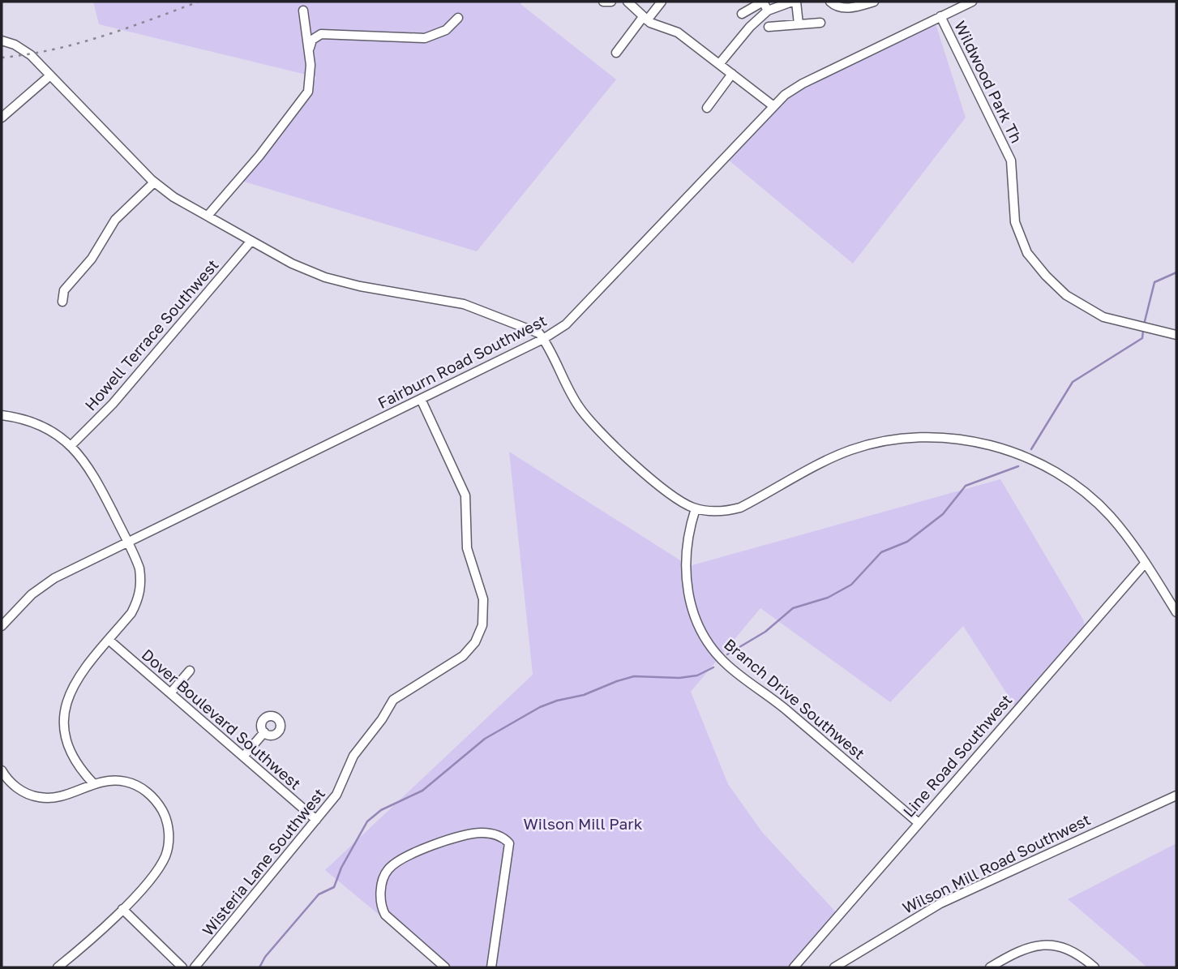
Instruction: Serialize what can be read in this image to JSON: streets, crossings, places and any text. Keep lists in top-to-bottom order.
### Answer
{
  "streets": {
    "street": [
      "Wildwood Park Th",
      "Howell Terrace Southwest",
      "Fairburn Road Southwest",
      "Branch Drive Southwest",
      "Dover Boulevard Southwest",
      "Line Road Southwest",
      "Wisteria Lane Southwest",
      "Wilson Mill Road Southwest"
    ]
  },
  "crossings": [
    ["Wildwood Park Th", "Fairburn Road Southwest"],
    ["Fairburn Road Southwest", "Wisteria Lane Southwest"],
    ["Branch Drive Southwest", "Line Road Southwest"],
    ["Dover Boulevard Southwest", "Wisteria Lane Southwest"]
  ],
  "parks": ["Wilson Mill Park"]
}
